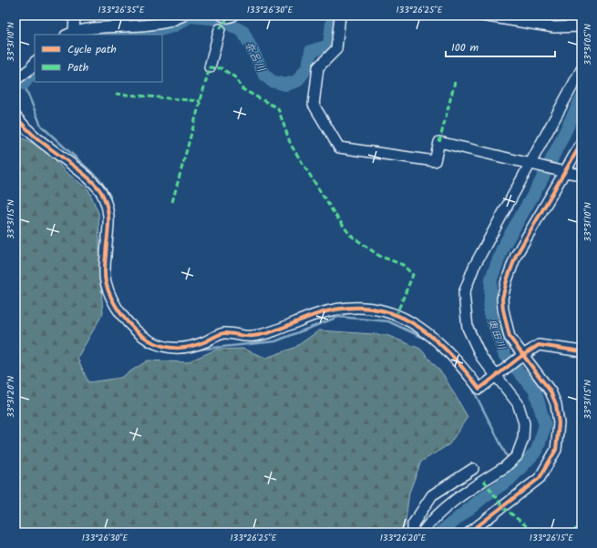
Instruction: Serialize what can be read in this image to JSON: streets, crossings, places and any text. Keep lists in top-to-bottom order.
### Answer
{
  "water": ["奈呂川", "奥田川"],
  "legend": ["Cycle path", "Path"],
  "scale_bar": "100 m",
  "coordinates": [
    "133°26'35\"E",
    "133°26'30\"E",
    "133°26'25\"E",
    "33°31'10\"N",
    "33°31'05\"N",
    "33°31'15\"N",
    "33°31'20\"N",
    "133°26'20\"E",
    "133°26'15\"E"
  ]
}
